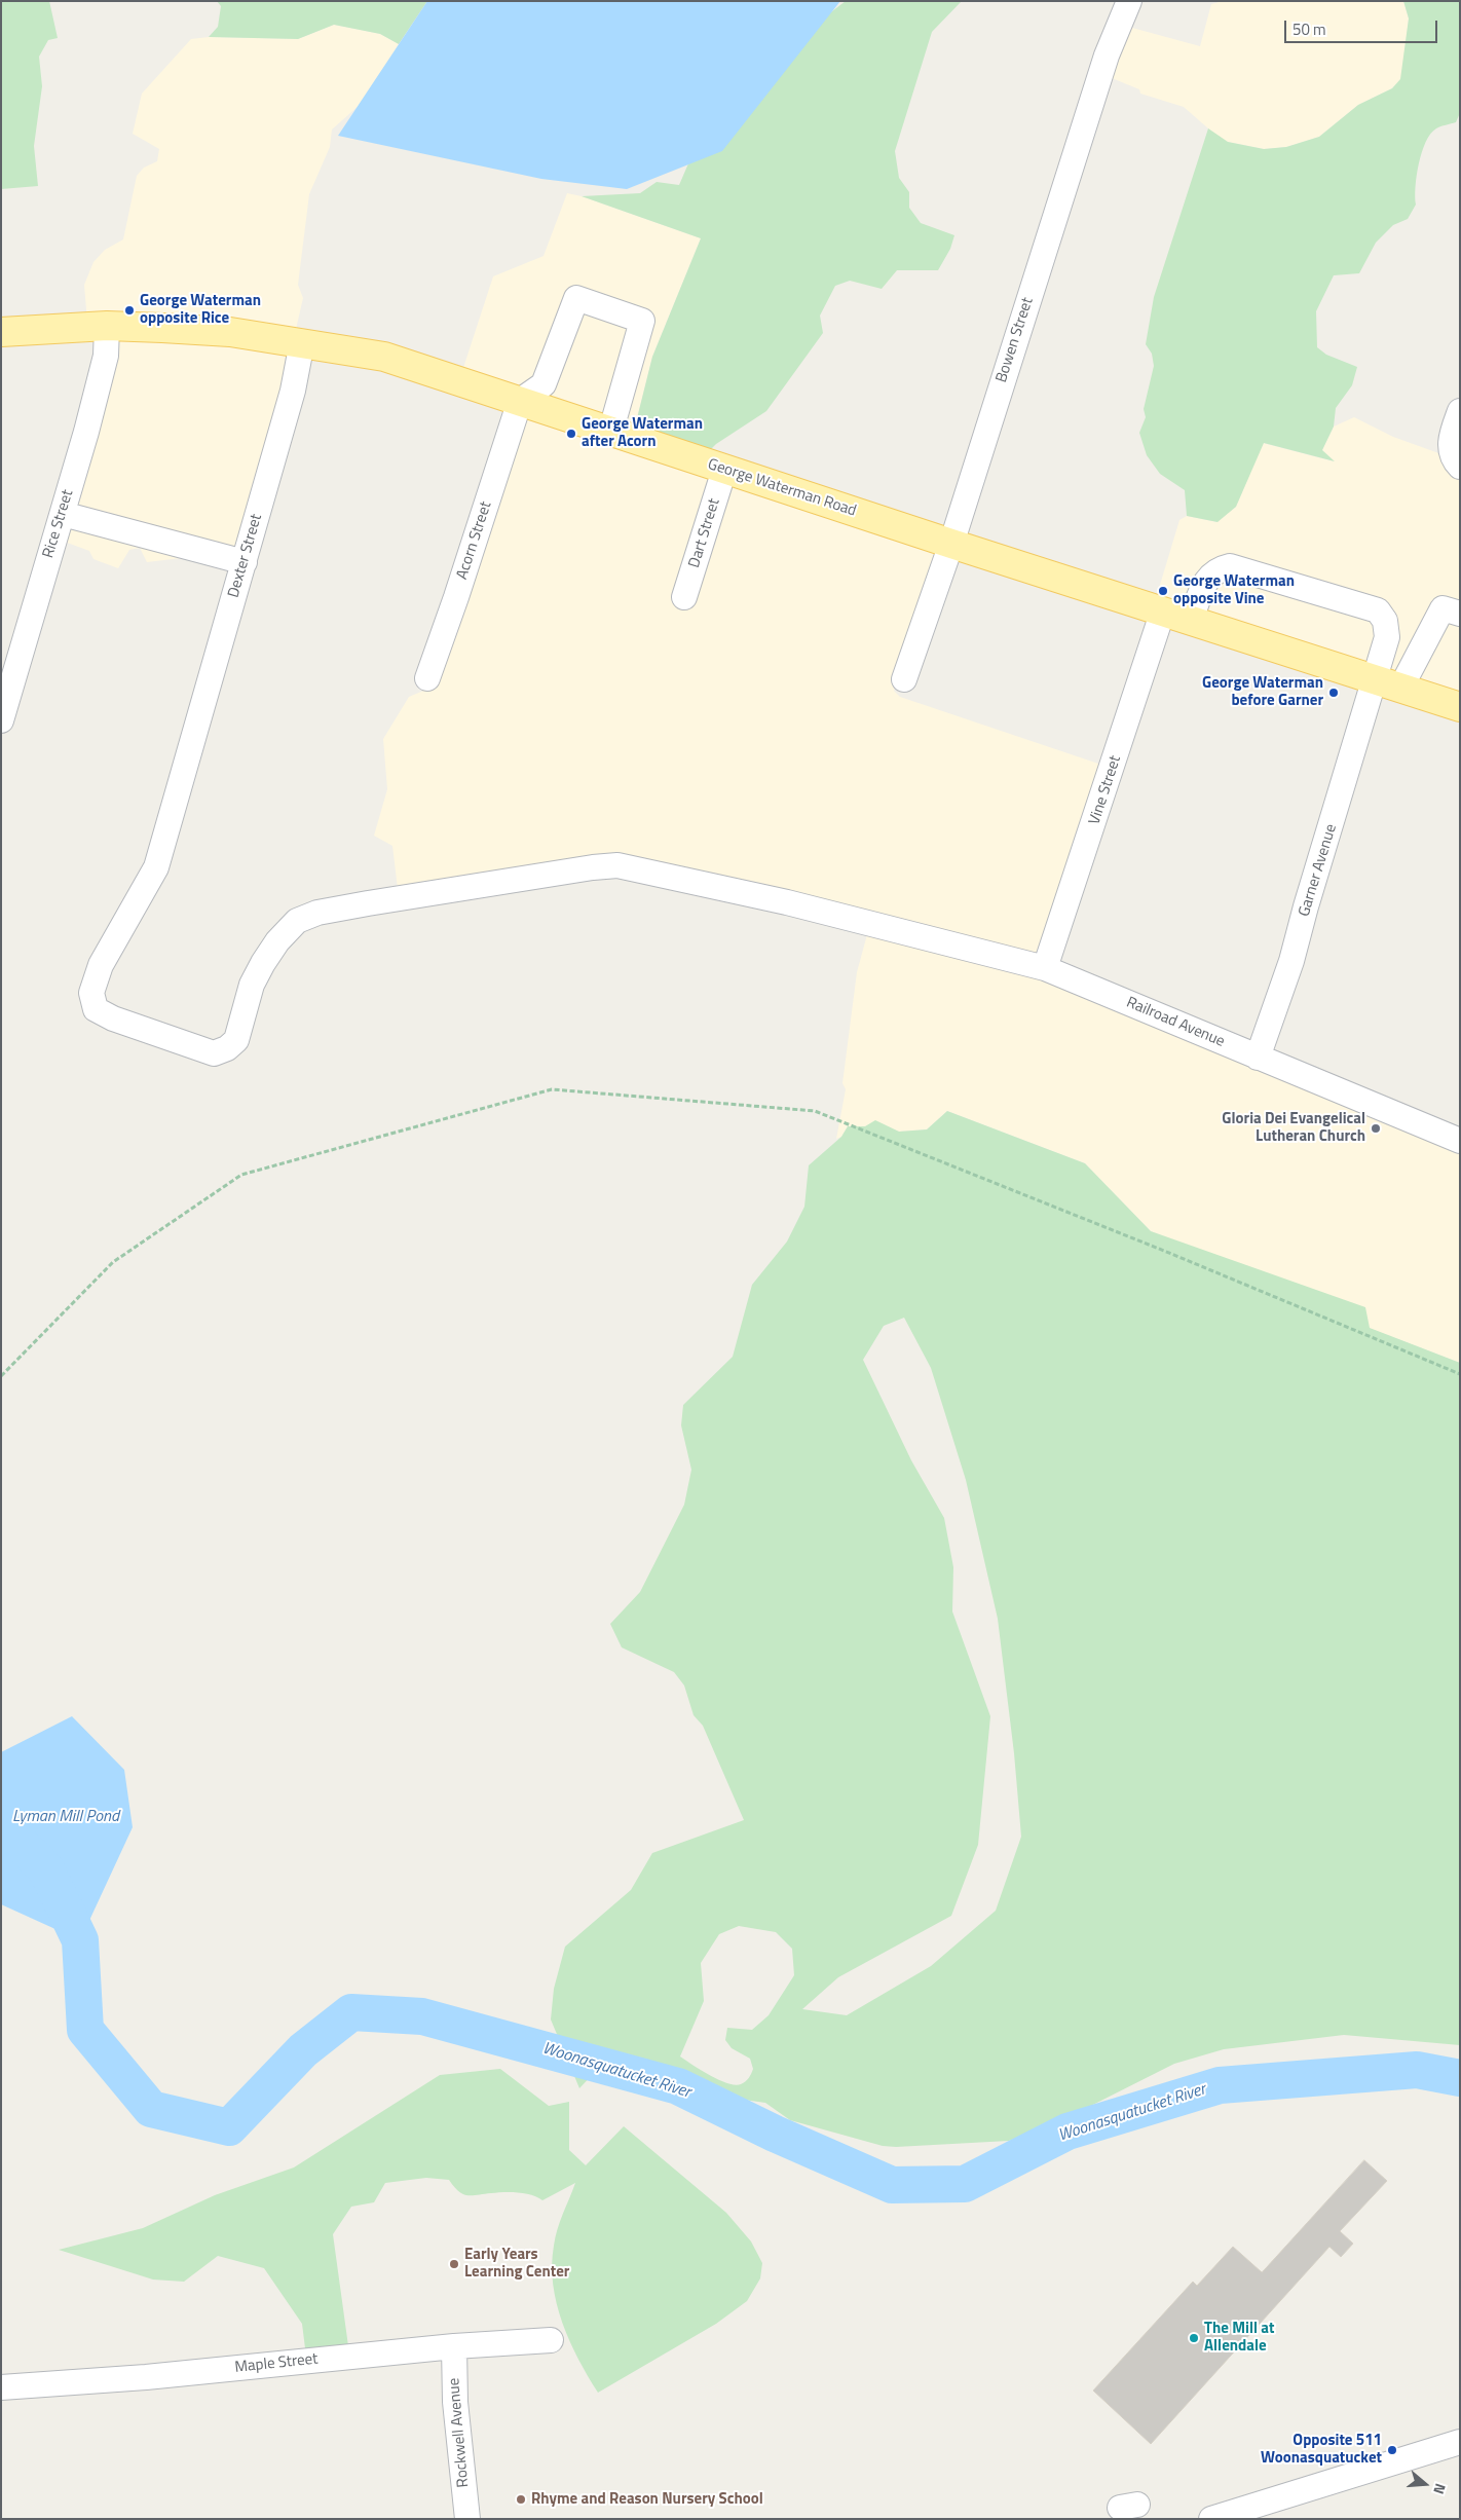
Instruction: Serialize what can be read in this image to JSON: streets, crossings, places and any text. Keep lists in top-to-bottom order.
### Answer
{
  "streets": {
    "main road": ["George Waterman Road"],
    "street": [
      "Bowen Street",
      "Rice Street",
      "Dart Street",
      "Acorn Street",
      "Dexter Street",
      "Vine Street",
      "Garner Avenue",
      "Railroad Avenue",
      "Maple Street",
      "Rockwell Avenue"
    ]
  },
  "crossings": [
    ["Bowen Street", "George Waterman Road"],
    ["George Waterman Road", "Rice Street"],
    ["George Waterman Road", "Dart Street"],
    ["George Waterman Road", "Acorn Street"],
    ["George Waterman Road", "Dexter Street"],
    ["George Waterman Road", "Vine Street"],
    ["George Waterman Road", "Garner Avenue"],
    ["Dexter Street", "Railroad Avenue"],
    ["Vine Street", "Railroad Avenue"],
    ["Garner Avenue", "Railroad Avenue"],
    ["Maple Street", "Rockwell Avenue"]
  ],
  "water": ["Lyman Mill Pond", "Woonasquatucket River"],
  "places": [
    "George Waterman opposite Rice",
    "George Waterman after Acorn",
    "George Waterman opposite Vine",
    "George Waterman before Garner",
    "Gloria Dei Evangelical Lutheran Church",
    "Early Years Learning Center",
    "The Mill at Allendale",
    "Opposite 511 Woonasquatucket",
    "Rhyme and Reason Nursery School"
  ],
  "scale_bar": "50 m",
  "north": "right"
}
